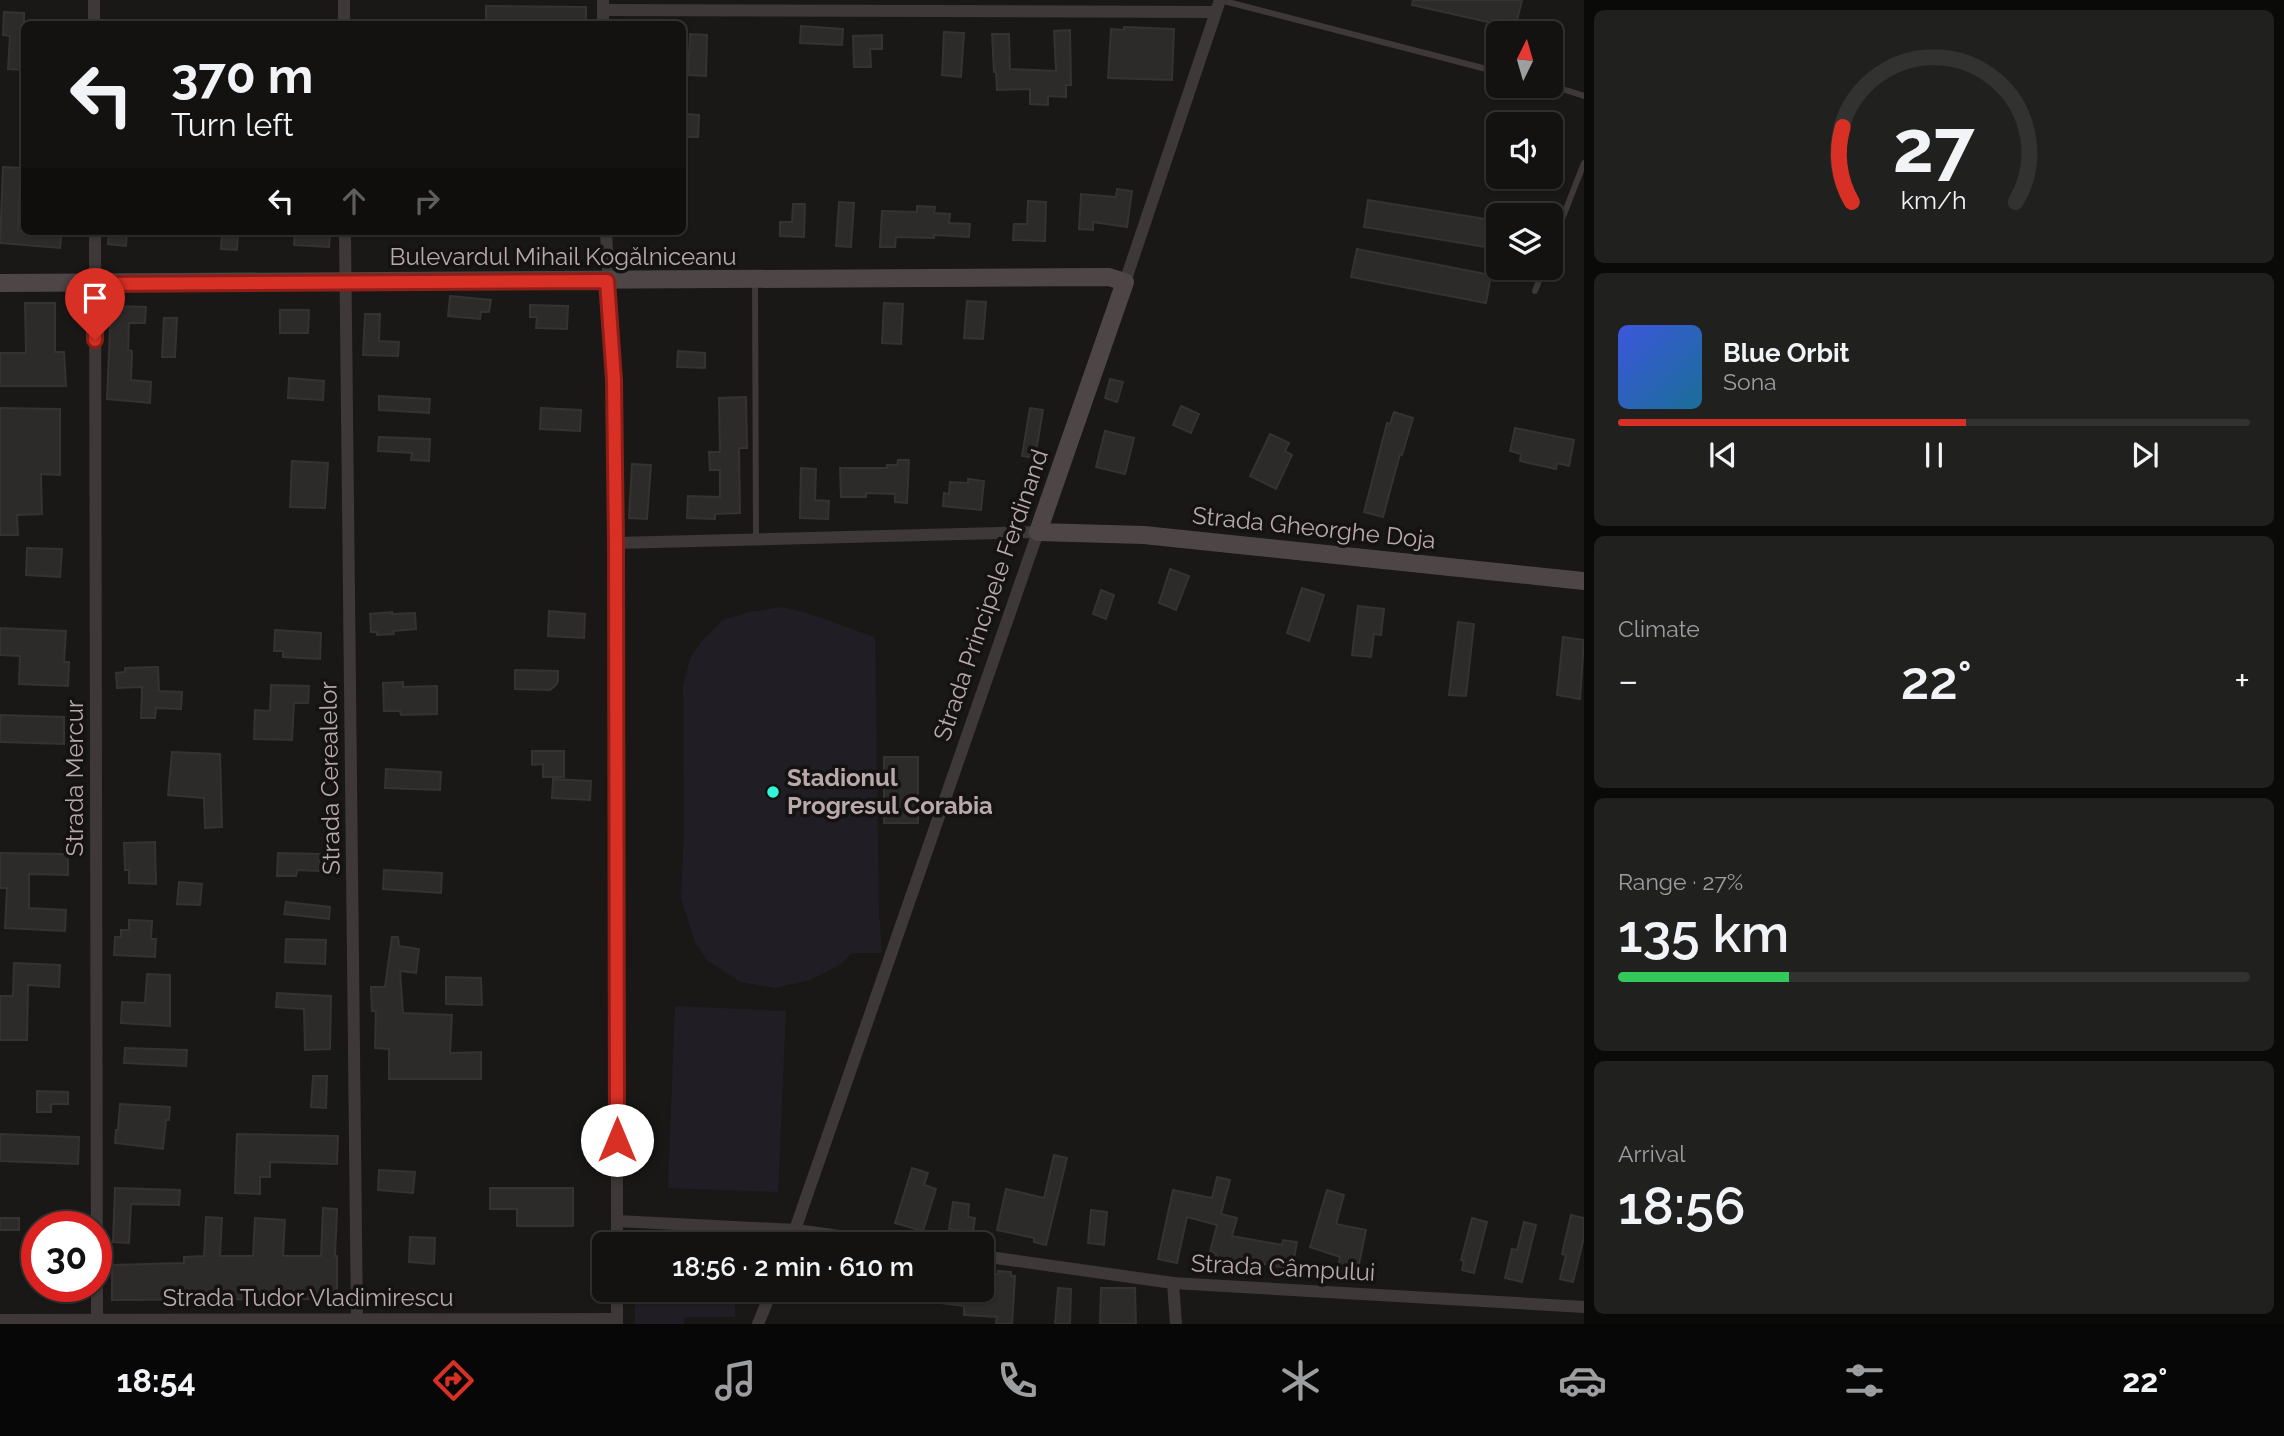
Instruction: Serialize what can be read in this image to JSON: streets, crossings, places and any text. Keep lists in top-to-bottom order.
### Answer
{
  "streets": {
    "main road": ["Bulevardul Mihail Kogălniceanu", "Strada Gheorghe Doja", "Strada Principele Ferdinand"],
    "street": [
      "Strada Mercur",
      "Strada Cerealelor",
      "Strada Câmpului",
      "Strada Tudor Vladimirescu"
    ]
  },
  "crossings": [
    ["Bulevardul Mihail Kogălniceanu", "Strada Principele Ferdinand"],
    ["Bulevardul Mihail Kogălniceanu", "Strada Mercur"],
    ["Bulevardul Mihail Kogălniceanu", "Strada Cerealelor"],
    ["Strada Gheorghe Doja", "Strada Principele Ferdinand"],
    ["Strada Mercur", "Strada Tudor Vladimirescu"],
    ["Strada Cerealelor", "Strada Tudor Vladimirescu"]
  ],
  "places": ["Stadionul Progresul Corabia"],
  "north": "top",
  "page": {
    "turn": ["370 m", "Turn left"],
    "song": ["Blue Orbit", "Sona"],
    "tile": [
      "Climate",
      ["Range · 27%", "135 km"],
      ["Arrival", "18:56"]
    ],
    "heat": ["−", "22°", "+"],
    "limit": "30",
    "trip": "18:56 · 2 min · 610 m",
    "tabs": ["18:54", "22°"],
    "gauge": ["27", "km/h"]
  }
}
